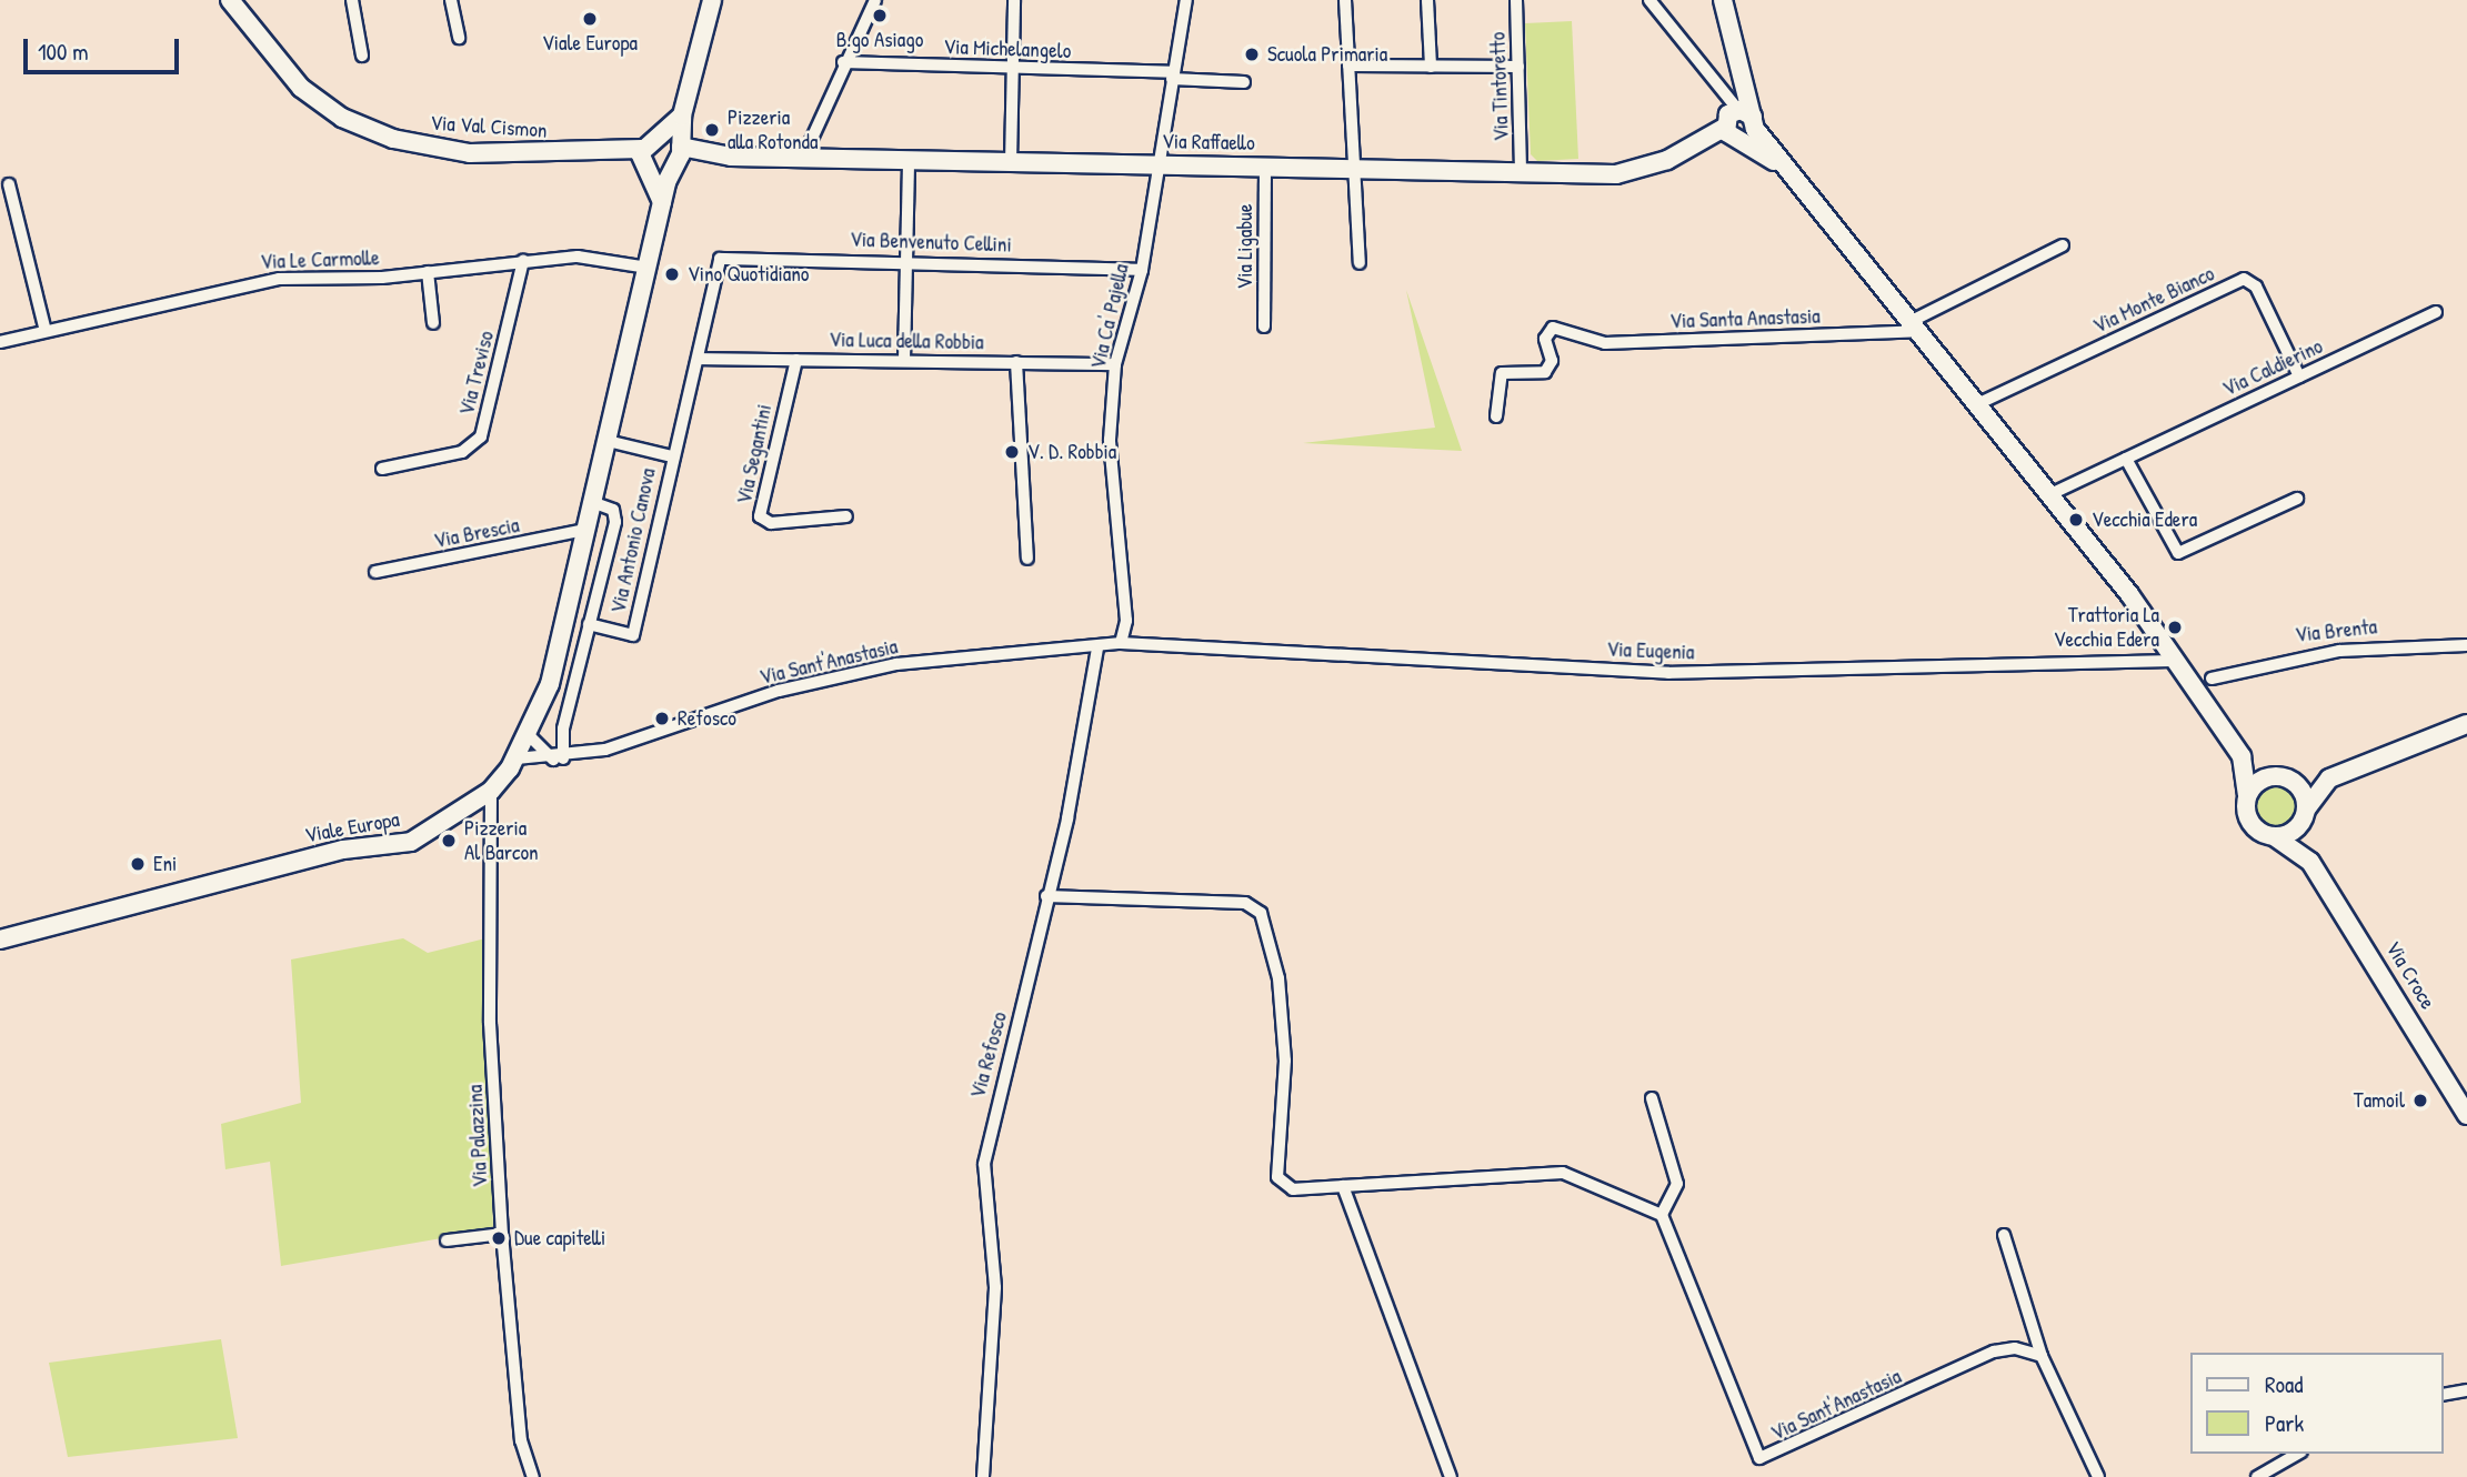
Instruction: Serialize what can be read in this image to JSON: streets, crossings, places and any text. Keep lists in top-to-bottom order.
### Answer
{
  "streets": {
    "main road": [
      "Via Val Cismon",
      "Via Raffaello",
      "Viale Europa",
      "Via Croce"
    ],
    "street": [
      "Via Michelangelo",
      "Via Tintoretto",
      "Via Benvenuto Cellini",
      "Via Ligabue",
      "Via Le Carmolle",
      "Via Monte Bianco",
      "Via Ca' Pajella",
      "Via Santa Anastasia",
      "Via Luca della Robbia",
      "Via Caldierino",
      "Via Treviso",
      "Via Segantini",
      "Via Brescia",
      "Via Antonio Canova",
      "Via Brenta",
      "Via Eugenia",
      "Via Sant'Anastasia",
      "Via Refosco",
      "Via Palazzina"
    ]
  },
  "crossings": [
    ["Via Michelangelo", "Via Ca' Pajella"],
    ["Via Tintoretto", "Via Raffaello"],
    ["Via Raffaello", "Via Ligabue"],
    ["Via Raffaello", "Via Ca' Pajella"],
    ["Via Raffaello", "Viale Europa"],
    ["Via Benvenuto Cellini", "Via Ca' Pajella"],
    ["Via Benvenuto Cellini", "Via Antonio Canova"],
    ["Via Le Carmolle", "Via Treviso"],
    ["Via Le Carmolle", "Viale Europa"],
    ["Via Monte Bianco", "Via Caldierino"],
    ["Via Ca' Pajella", "Via Luca della Robbia"],
    ["Via Ca' Pajella", "Via Eugenia"],
    ["Via Ca' Pajella", "Via Sant'Anastasia"],
    ["Via Luca della Robbia", "Via Segantini"],
    ["Via Luca della Robbia", "Via Antonio Canova"],
    ["Via Brescia", "Viale Europa"],
    ["Via Antonio Canova", "Viale Europa"],
    ["Via Eugenia", "Via Sant'Anastasia"],
    ["Via Sant'Anastasia", "Viale Europa"],
    ["Via Sant'Anastasia", "Via Refosco"],
    ["Viale Europa", "Via Palazzina"]
  ],
  "places": [
    "B.go Asiago",
    "Viale Europa",
    "Scuola Primaria",
    "Pizzeria alla Rotonda",
    "Vino Quotidiano",
    "V. D. Robbia",
    "Vecchia Edera",
    "Trattoria La Vecchia Edera",
    "Refosco",
    "Pizzeria Al Barcon",
    "Eni",
    "Tamoil",
    "Due capitelli"
  ],
  "legend": ["Road", "Park"],
  "scale_bar": "100 m"
}
